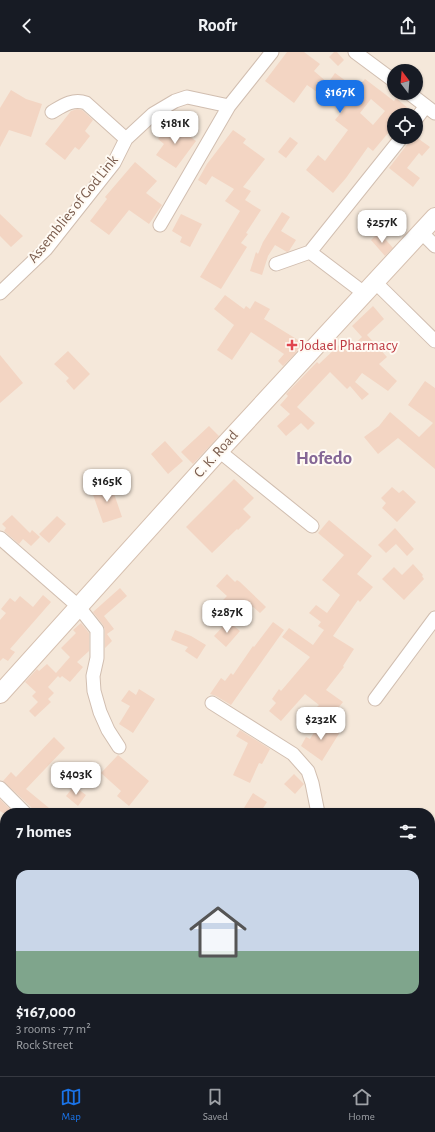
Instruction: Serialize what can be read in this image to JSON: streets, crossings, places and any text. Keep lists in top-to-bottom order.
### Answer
{
  "streets": {
    "street": ["Assemblies of God Link", "C. K. Road"]
  },
  "districts": ["Hofedo"],
  "places": {
    "health": ["Jodael Pharmacy"]
  },
  "north": "top",
  "page": {
    "header": "Roofr",
    "price": [
      "$167K",
      "$181K",
      "$257K",
      "$165K",
      "$287K",
      "$232K",
      "$403K"
    ],
    "heading": "7 homes",
    "list": [
      {
        "name": "$167,000",
        "note": "3 rooms · 77 m² · Rock Street"
      }
    ],
    "tabs": ["Map", "Saved", "Home"]
  }
}
